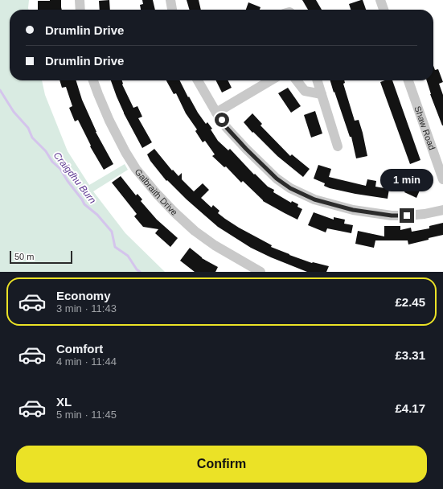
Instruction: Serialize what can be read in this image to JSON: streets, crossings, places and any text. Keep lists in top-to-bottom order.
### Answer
{
  "streets": {
    "street": ["Shaw Road", "Galbraith Drive"]
  },
  "water": ["Craigdhu Burn"],
  "scale_bar": "50 m",
  "page": {
    "banner": ["Drumlin Drive", "Drumlin Drive"],
    "bubble": "1 min",
    "scale": "50 m",
    "list": [
      {
        "name": "Economy",
        "note": "3 min · 11:43",
        "value": "£2.45"
      },
      {
        "name": "Comfort",
        "note": "4 min · 11:44",
        "value": "£3.31"
      },
      {
        "name": "XL",
        "note": "5 min · 11:45",
        "value": "£4.17"
      }
    ],
    "buttons": "Confirm"
  }
}
